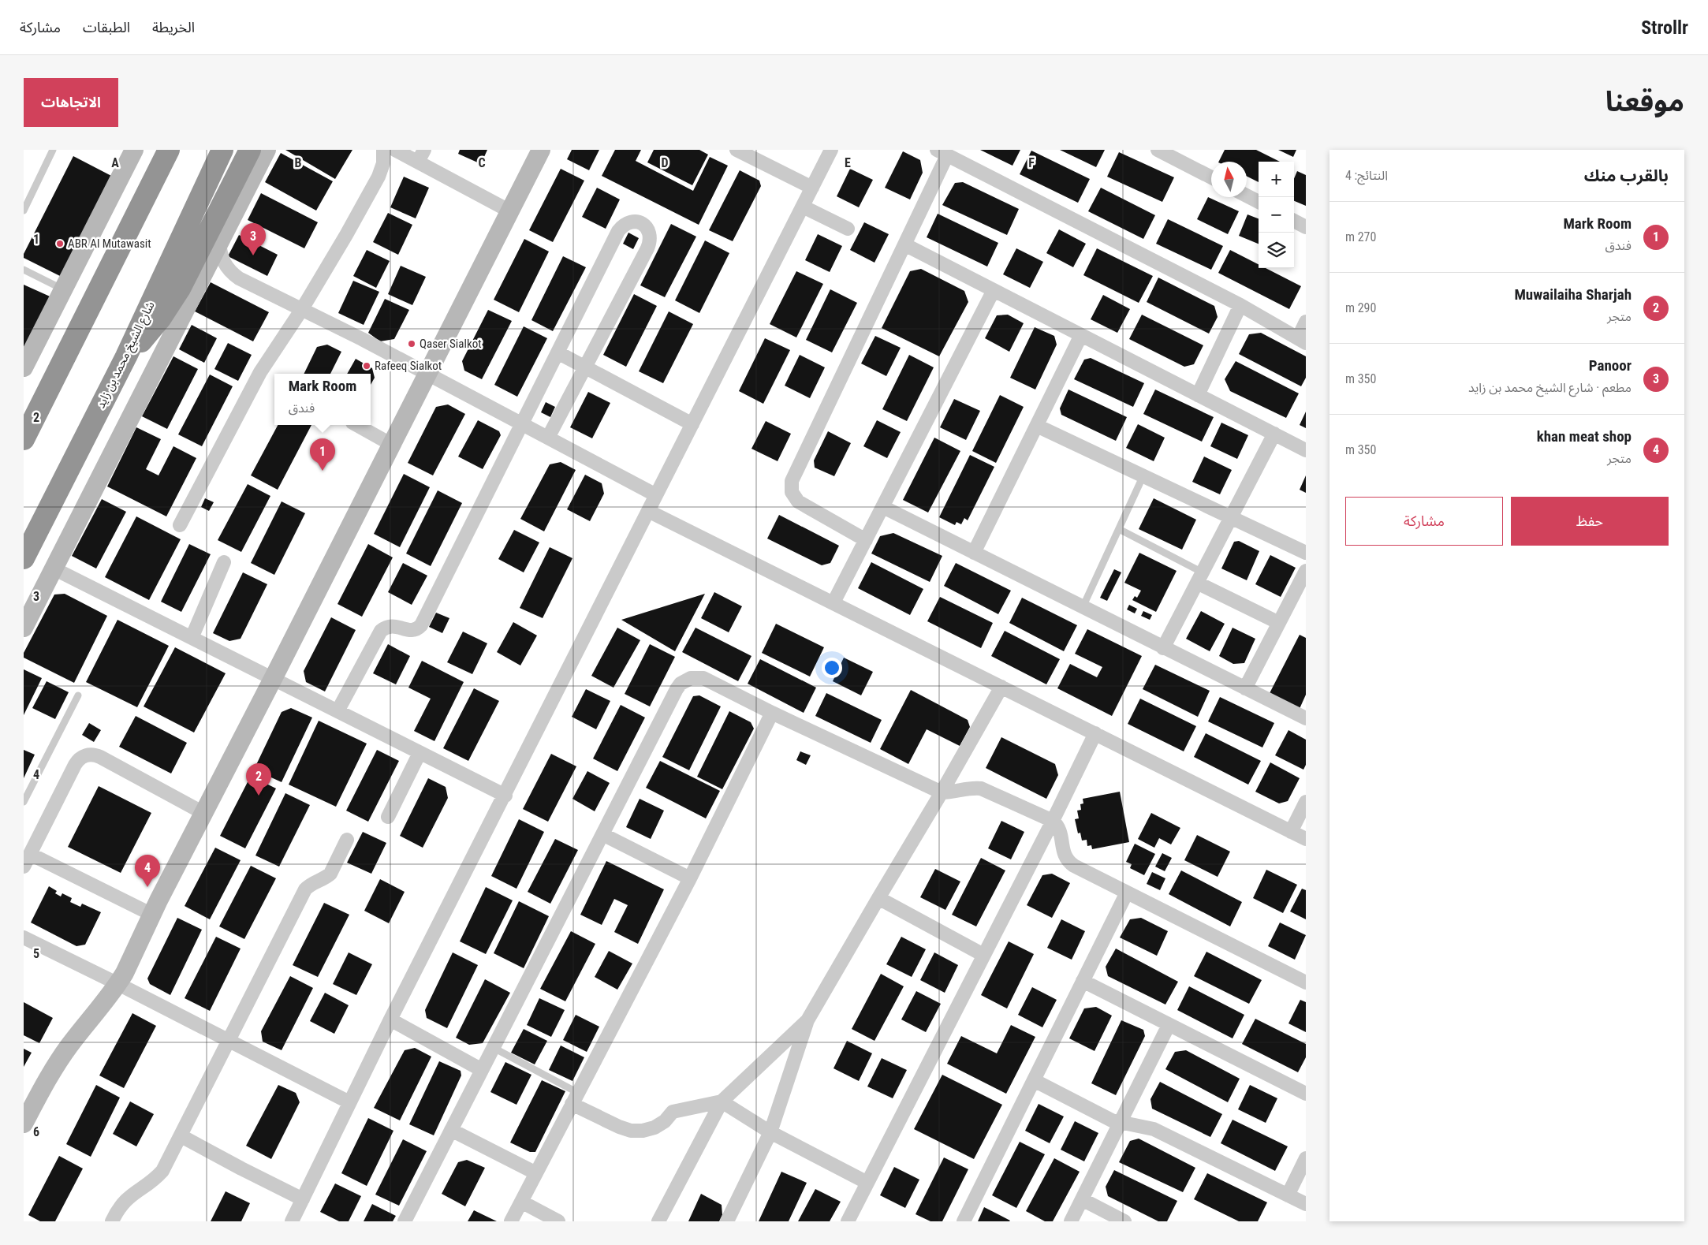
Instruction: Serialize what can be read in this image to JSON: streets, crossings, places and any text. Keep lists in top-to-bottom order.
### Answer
{
  "streets": {
    "highway": ["شارع الشيخ محمد بن زايد"]
  },
  "places": ["ABR Al Mutawasit", "Qaser Sialkot", "Rafeeq Sialkot"],
  "north": "top",
  "page": {
    "header": "Strollr",
    "nav": ["الخريطة", "الطبقات", "مشاركة"],
    "title": "موقعنا",
    "buttons": [
      "الاتجاهات",
      ["حفظ", "مشاركة"]
    ],
    "heading": ["بالقرب منك", "النتائج: 4"],
    "map_buttons": ["+", "−"],
    "list": [
      {
        "mark": "1",
        "name": "Mark Room",
        "note": "فندق",
        "value": "270 m"
      },
      {
        "mark": "2",
        "name": "Muwailaiha Sharjah",
        "note": "متجر",
        "value": "290 m"
      },
      {
        "mark": "3",
        "name": "Panoor",
        "note": "مطعم · شارع الشيخ محمد بن زايد",
        "value": "350 m"
      },
      {
        "mark": "4",
        "name": "khan meat shop",
        "note": "متجر",
        "value": "350 m"
      }
    ],
    "pins": [
      "3",
      "1",
      "2",
      "4"
    ],
    "popup": ["Mark Room", "فندق"]
  },
  "grid": {
    "columns": [
      "A",
      "B",
      "C",
      "D",
      "E",
      "F"
    ],
    "rows": [
      "1",
      "2",
      "3",
      "4",
      "5",
      "6"
    ]
  }
}
